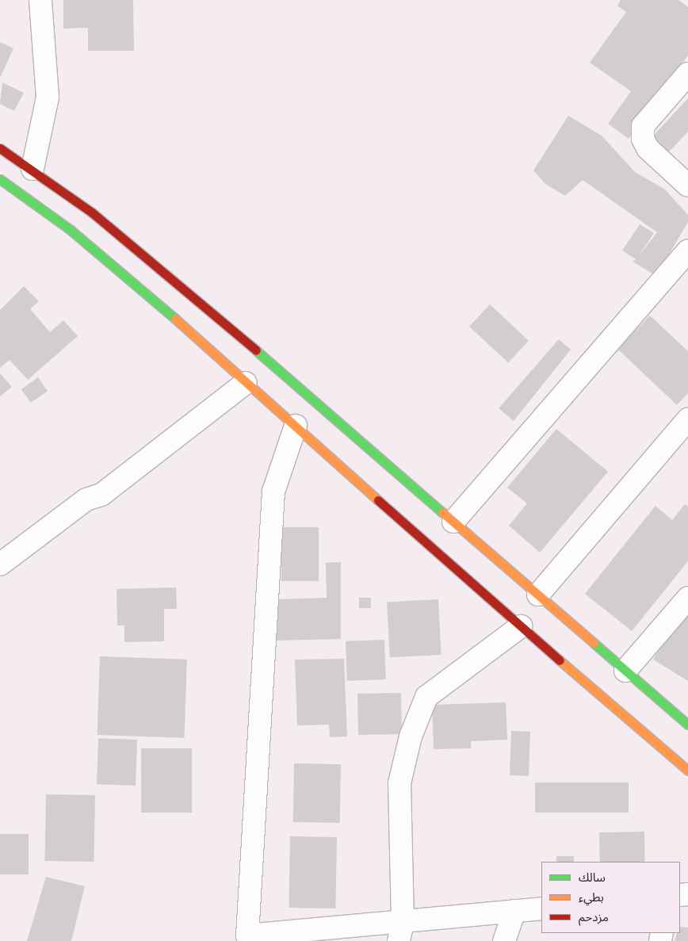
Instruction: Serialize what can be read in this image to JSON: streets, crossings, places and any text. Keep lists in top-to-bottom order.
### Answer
{
  "legend": ["سالك", "بطيء", "مزدحم"]
}
